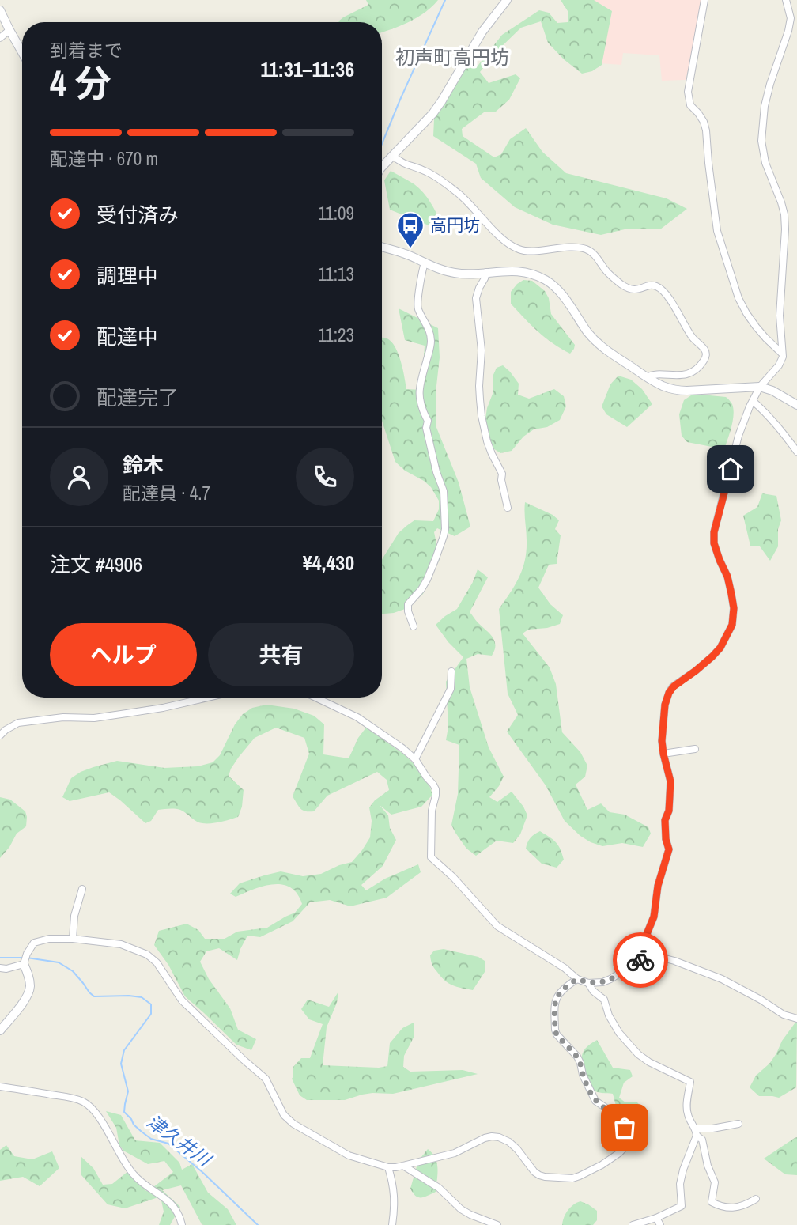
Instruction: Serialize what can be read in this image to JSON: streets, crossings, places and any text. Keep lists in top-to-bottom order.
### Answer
{
  "districts": ["初声町高円坊"],
  "water": ["津久井川"],
  "places": {
    "bus stop": ["高円坊"]
  },
  "page": {
    "heading": ["4 分", "到着まで", "11:31–11:36"],
    "panel": [
      "鈴木",
      "配達員 · 4.7",
      "注文 #4906",
      "¥4,430"
    ],
    "bar": "配達中 · 670 m",
    "list": [
      ["受付済み", "11:09"],
      ["調理中", "11:13"],
      ["配達中", "11:23"],
      "配達完了"
    ],
    "buttons": ["ヘルプ", "共有"]
  }
}
